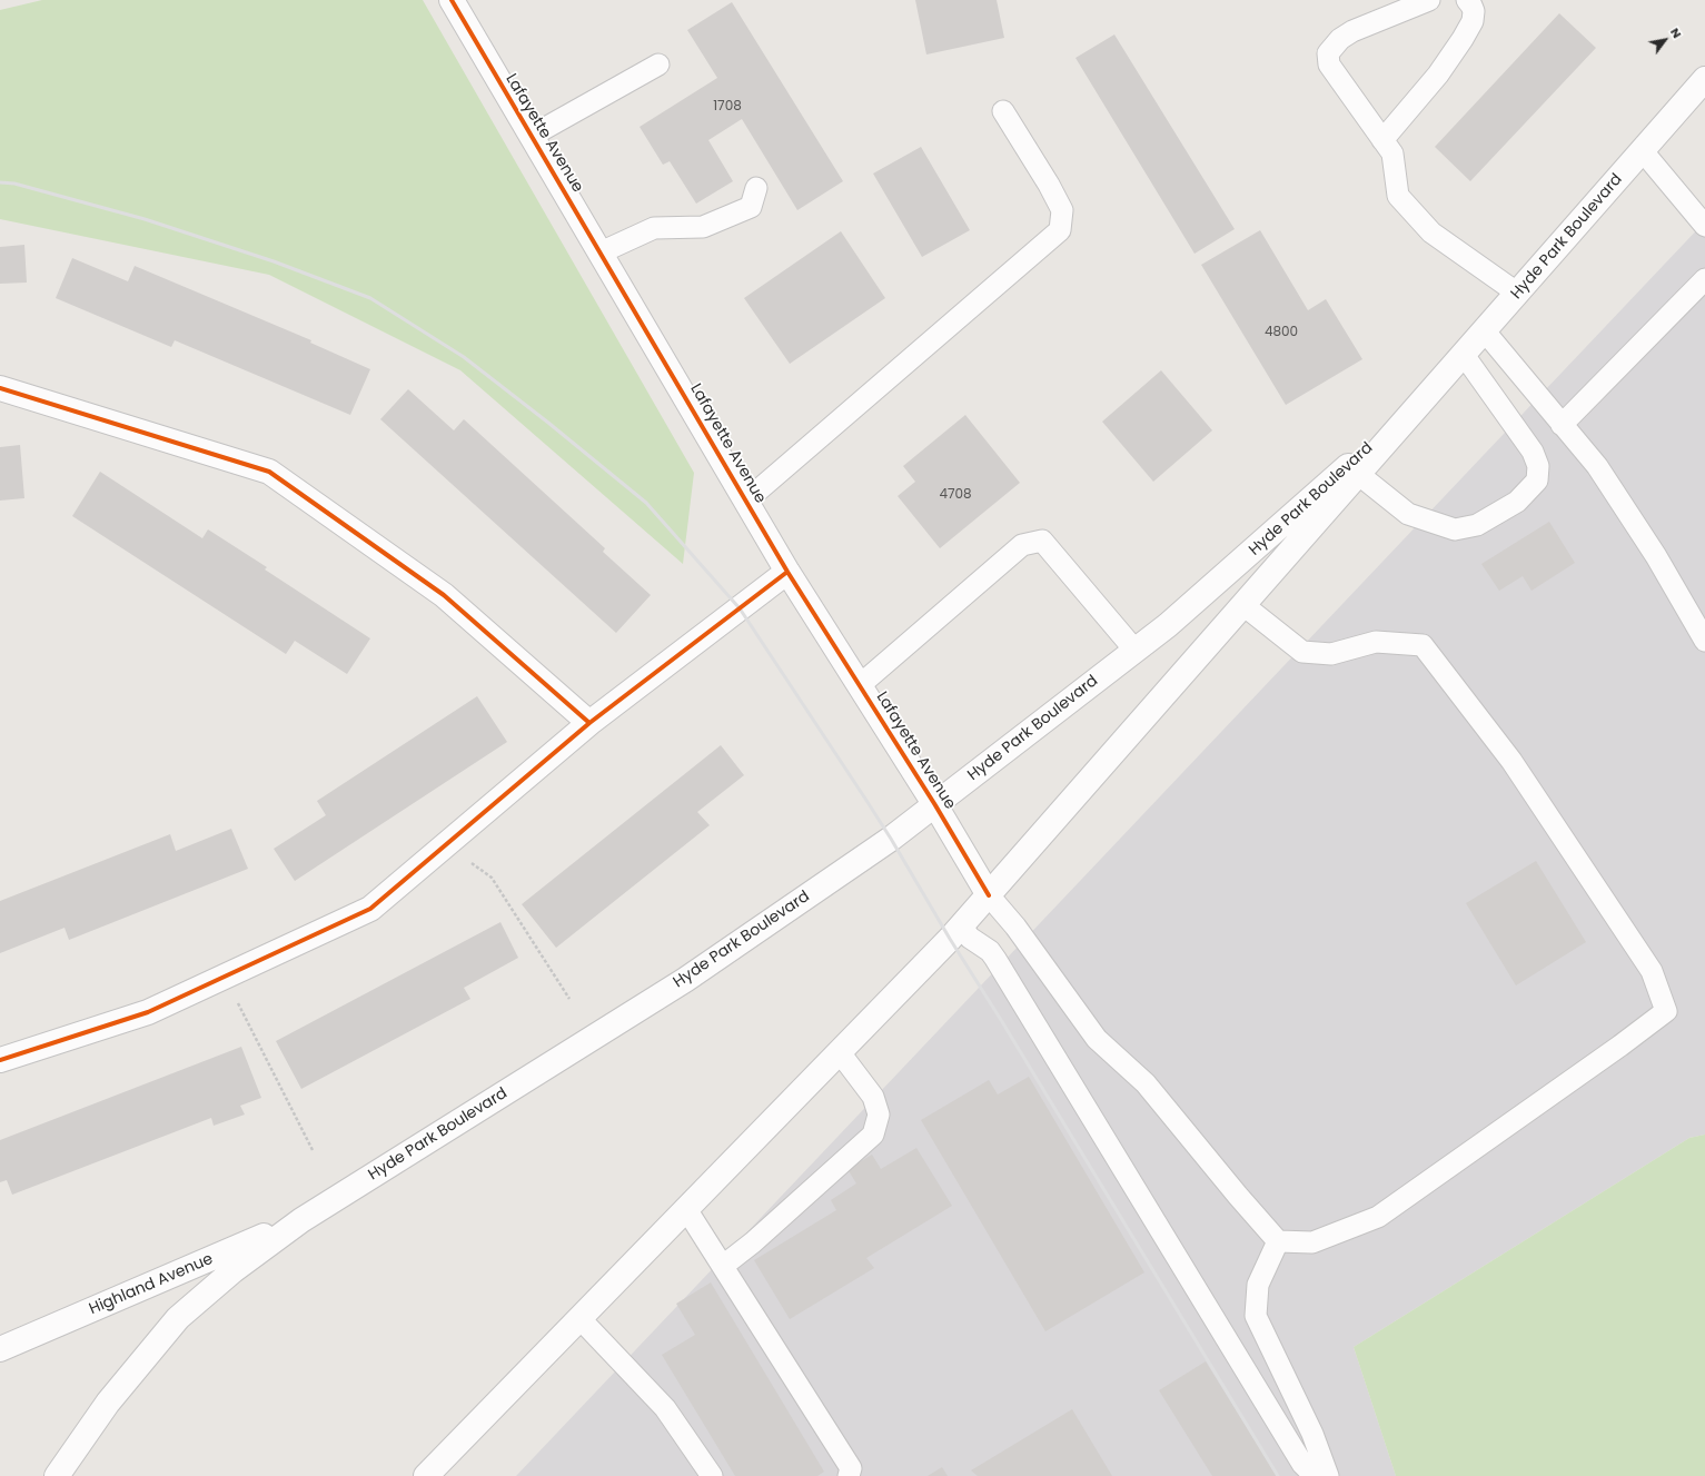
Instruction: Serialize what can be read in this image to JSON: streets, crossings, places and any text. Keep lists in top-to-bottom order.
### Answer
{
  "streets": {
    "main road": ["Lafayette Avenue", "Hyde Park Boulevard", "Highland Avenue"]
  },
  "crossings": [
    ["Lafayette Avenue", "Hyde Park Boulevard"],
    ["Hyde Park Boulevard", "Highland Avenue"]
  ],
  "house_numbers": ["1708", "4800", "4708"],
  "north": "top right"
}
